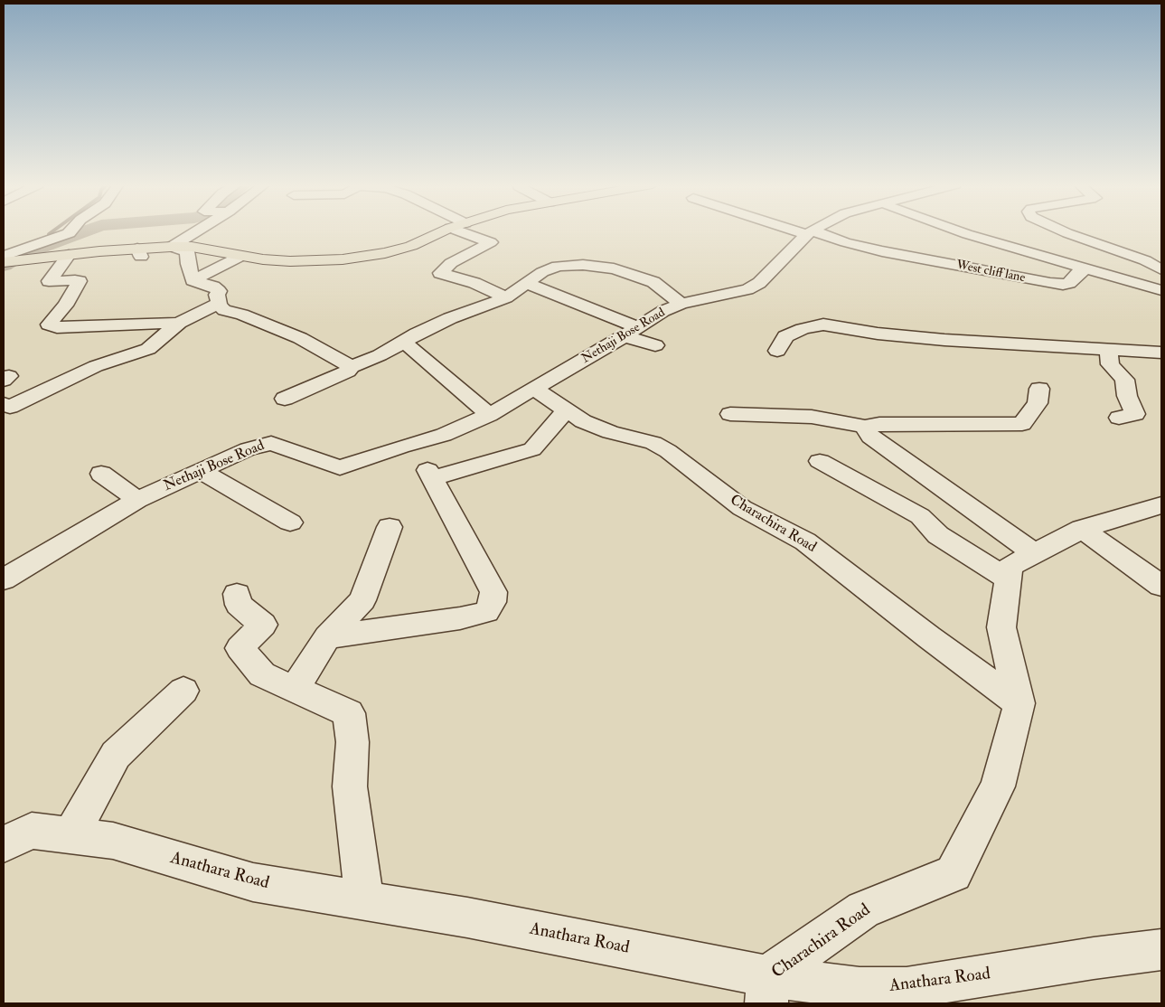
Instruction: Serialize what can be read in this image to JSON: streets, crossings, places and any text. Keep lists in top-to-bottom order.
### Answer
{
  "streets": {
    "street": [
      "West cliff lane",
      "Nethaji Bose Road",
      "Charachira Road",
      "Anathara Road"
    ]
  },
  "crossings": [
    ["West cliff lane", "Nethaji Bose Road"],
    ["Nethaji Bose Road", "Charachira Road"],
    ["Charachira Road", "Anathara Road"]
  ]
}
